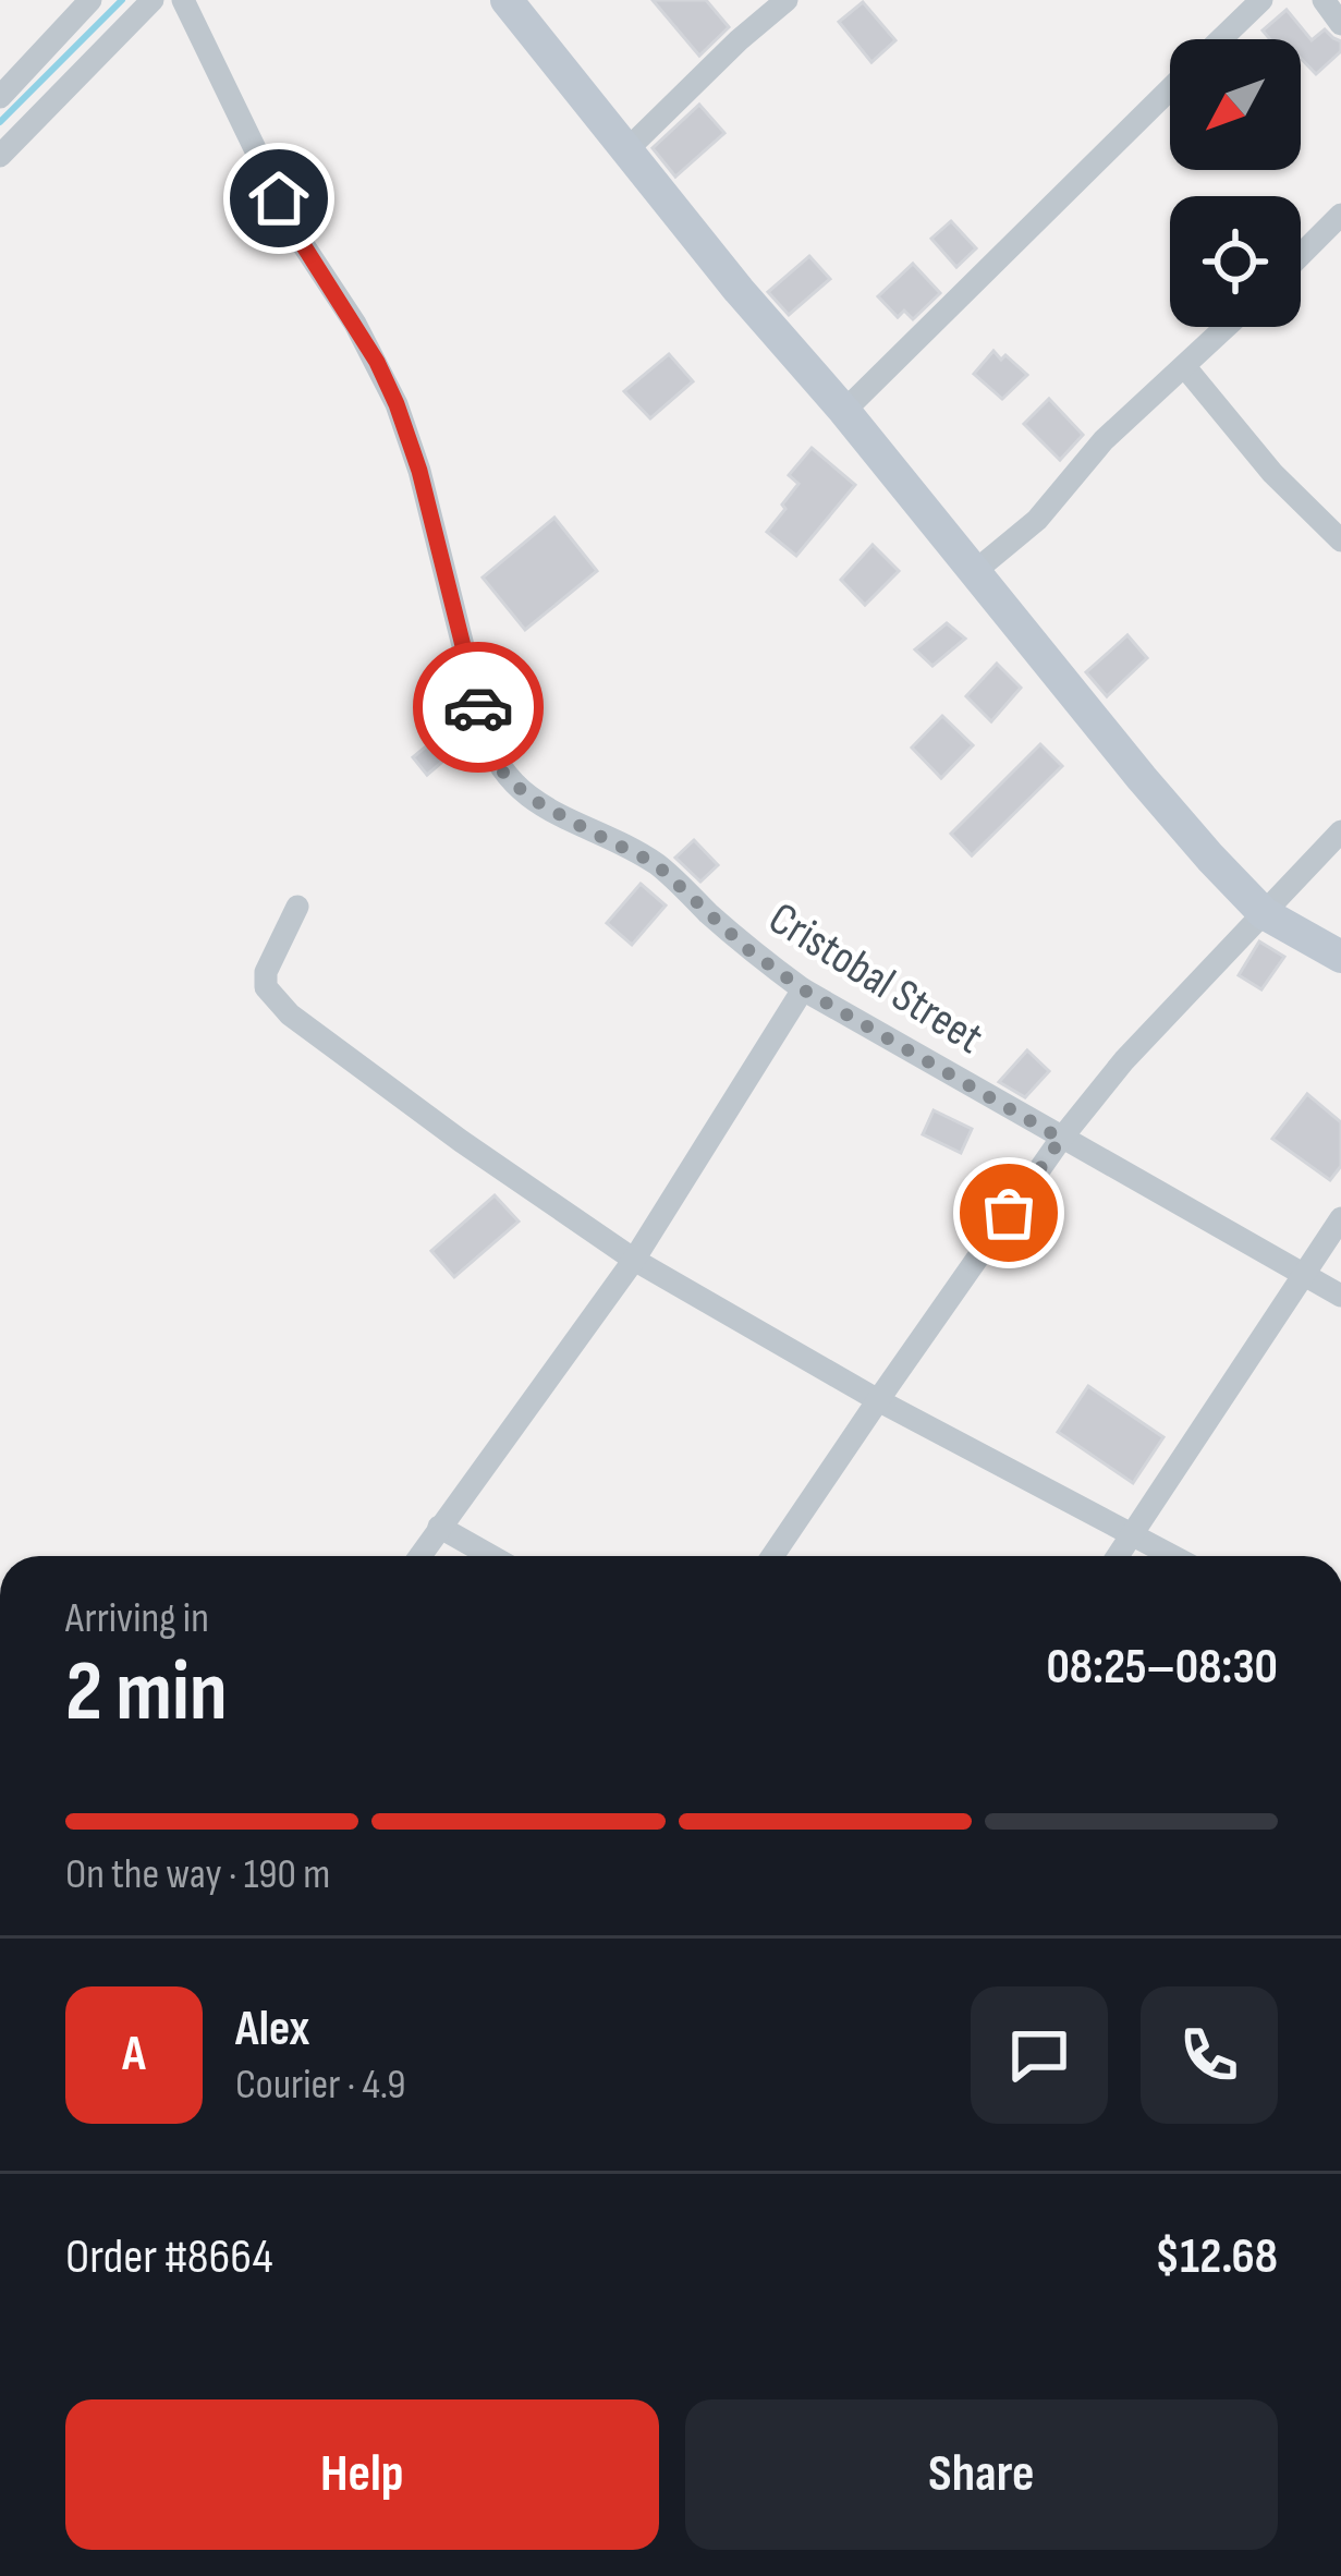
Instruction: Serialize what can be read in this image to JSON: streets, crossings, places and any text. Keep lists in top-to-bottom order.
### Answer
{
  "streets": {
    "street": ["Cristobal Street"]
  },
  "north": "bottom left",
  "page": {
    "heading": ["2 min", "Arriving in", "08:25–08:30"],
    "panel": [
      "Alex",
      "Courier · 4.9",
      "Order #8664",
      "$12.68"
    ],
    "bar": "On the way · 190 m",
    "round": "A",
    "buttons": ["Help", "Share"]
  }
}
